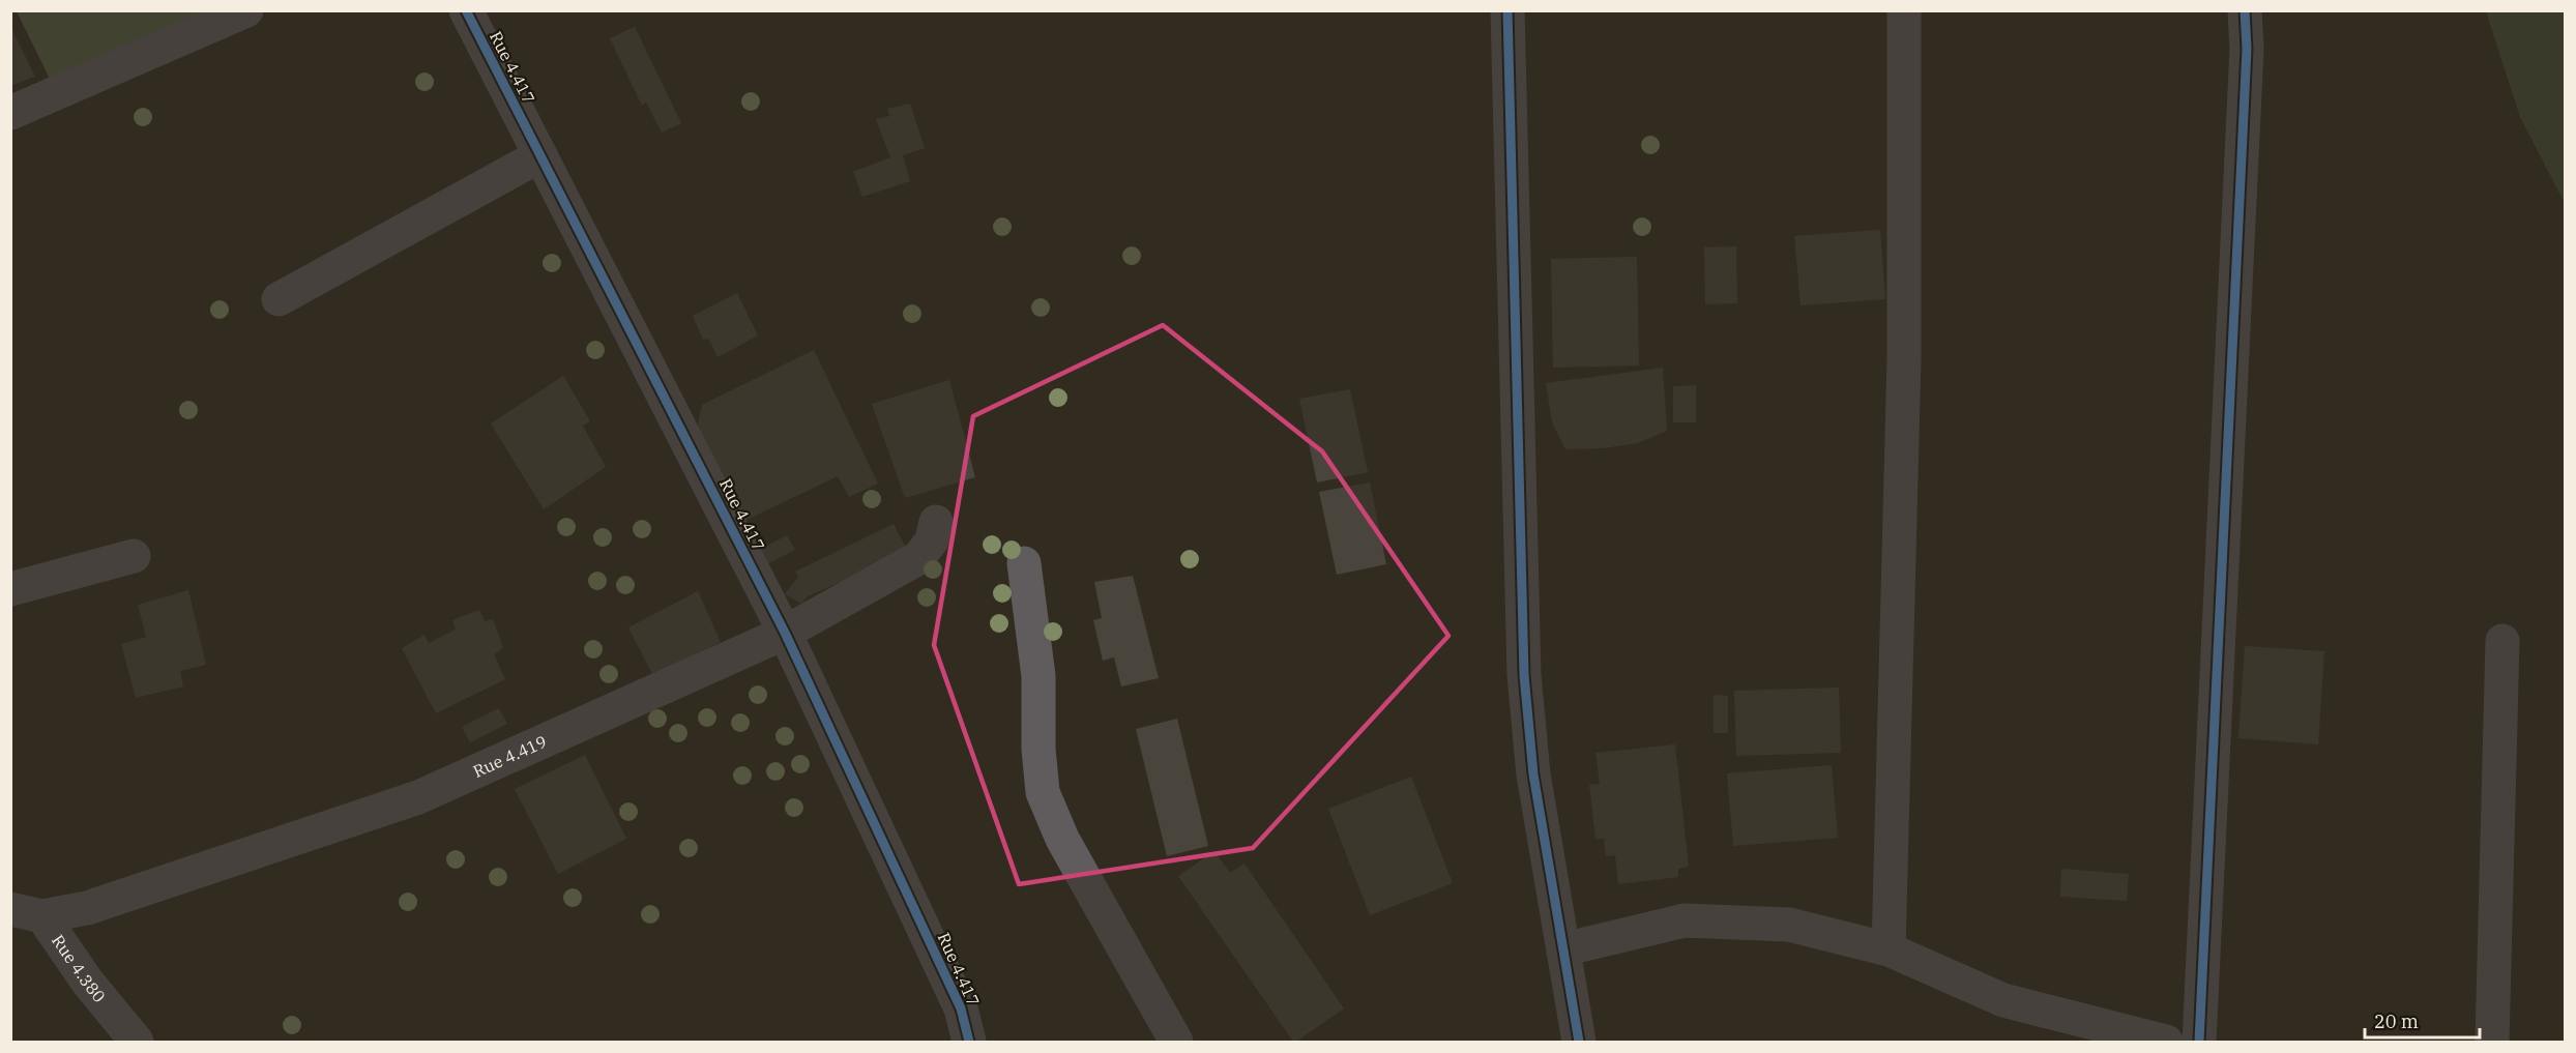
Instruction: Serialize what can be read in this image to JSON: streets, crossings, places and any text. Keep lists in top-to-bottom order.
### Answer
{
  "streets": {
    "street": ["Rue 4.417", "Rue 4.419", "Rue 4.380"]
  },
  "crossings": [
    ["Rue 4.417", "Rue 4.419"],
    ["Rue 4.419", "Rue 4.380"]
  ],
  "scale_bar": "20 m"
}
